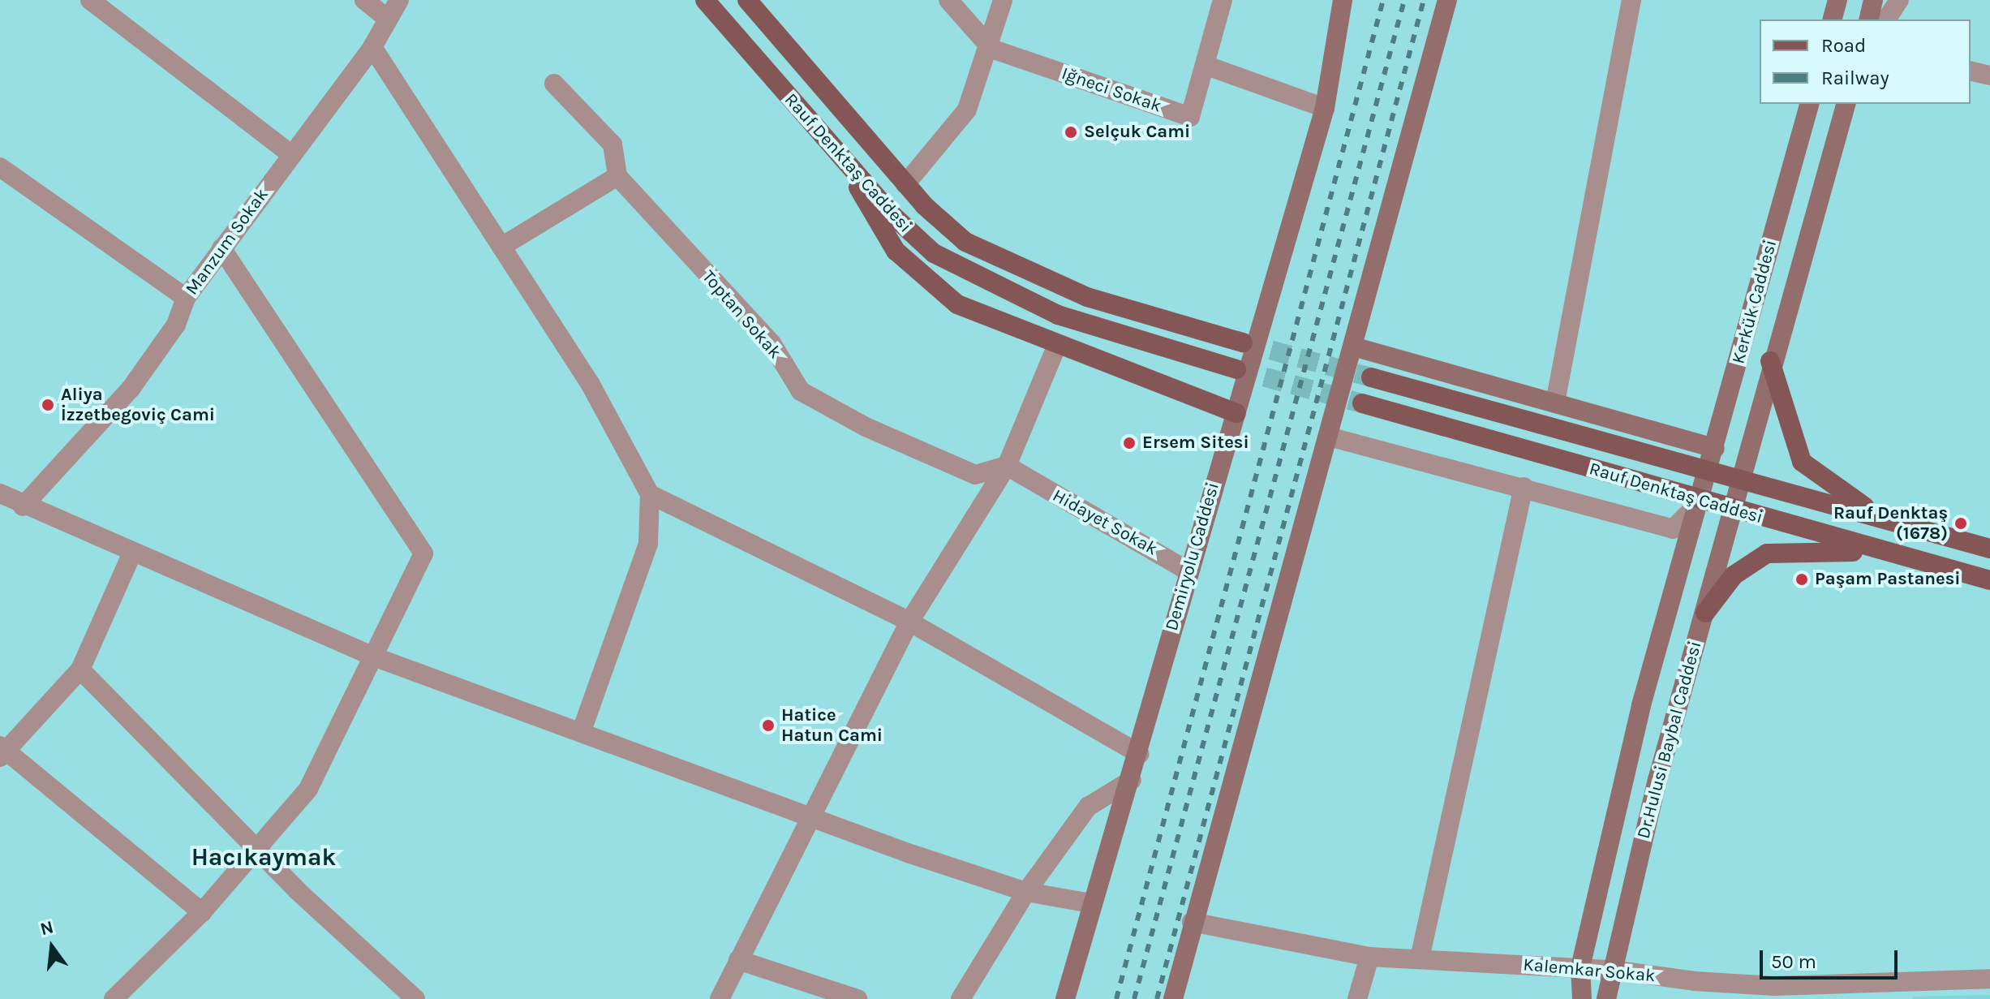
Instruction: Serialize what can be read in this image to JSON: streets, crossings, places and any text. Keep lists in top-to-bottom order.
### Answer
{
  "streets": {
    "main road": ["Rauf Denktaş Caddesi"],
    "street": [
      "Iğneci Sokak",
      "Manzum Sokak",
      "Kerkük Caddesi",
      "Toptan Sokak",
      "Hidayet Sokak",
      "Demiryolu Caddesi",
      "Dr.Hulusi Baybal Caddesi",
      "Kalemkar Sokak"
    ]
  },
  "crossings": [
    ["Rauf Denktaş Caddesi", "Kerkük Caddesi"],
    ["Rauf Denktaş Caddesi", "Dr.Hulusi Baybal Caddesi"],
    ["Kerkük Caddesi", "Dr.Hulusi Baybal Caddesi"],
    ["Toptan Sokak", "Hidayet Sokak"],
    ["Hidayet Sokak", "Demiryolu Caddesi"],
    ["Dr.Hulusi Baybal Caddesi", "Kalemkar Sokak"]
  ],
  "districts": ["Hacıkaymak"],
  "places": [
    "Selçuk Cami",
    "Aliya İzzetbegoviç Cami",
    "Ersem Sitesi",
    "Rauf Denktaş (1678)",
    "Paşam Pastanesi",
    "Hatice Hatun Cami"
  ],
  "legend": ["Road", "Railway"],
  "scale_bar": "50 m",
  "north": "top"
}
